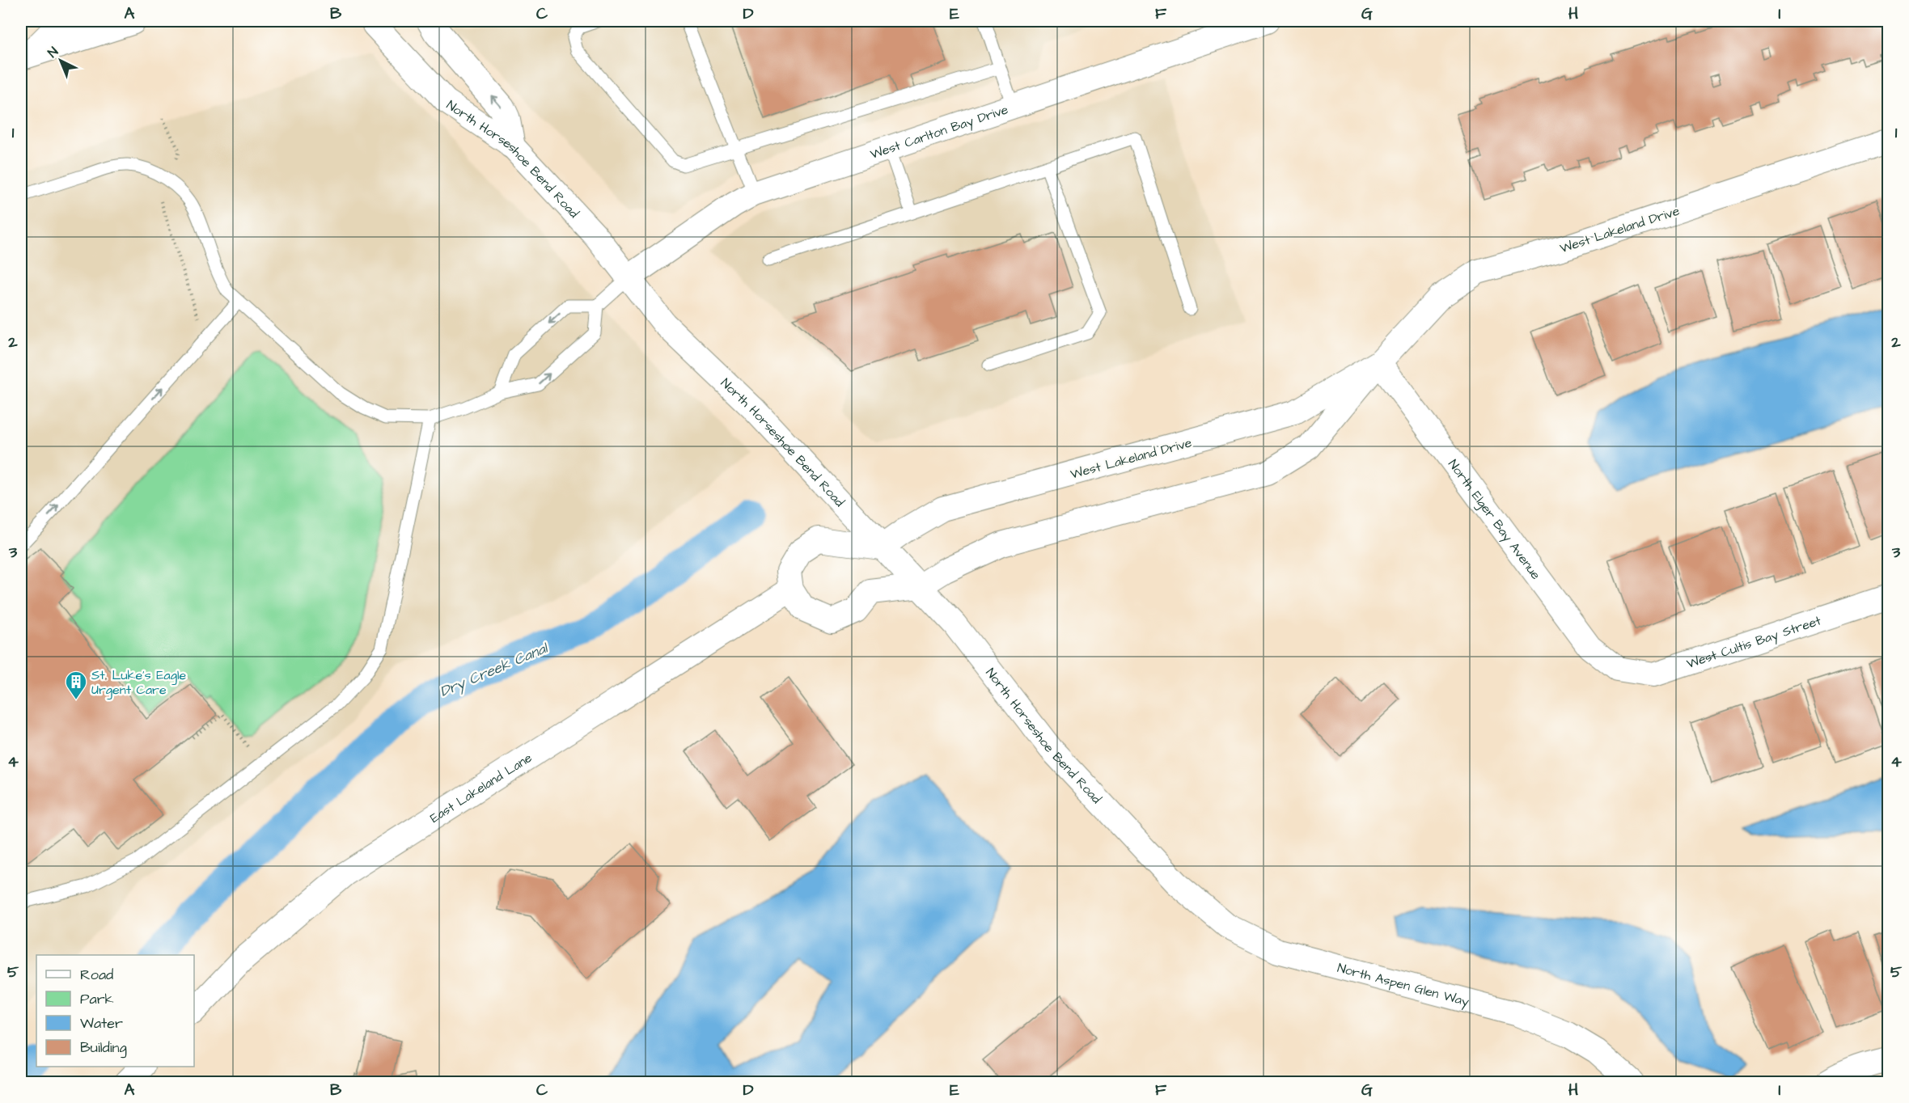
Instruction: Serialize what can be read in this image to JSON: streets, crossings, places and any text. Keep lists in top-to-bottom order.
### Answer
{
  "streets": {
    "street": [
      "West Carlton Bay Drive",
      "North Horseshoe Bend Road",
      "West Lakeland Drive",
      "North Elger Bay Avenue",
      "West Cultis Bay Street",
      "East Lakeland Lane",
      "North Aspen Glen Way"
    ]
  },
  "crossings": [
    ["West Carlton Bay Drive", "North Horseshoe Bend Road"],
    ["North Horseshoe Bend Road", "West Lakeland Drive"],
    ["North Horseshoe Bend Road", "North Aspen Glen Way"],
    ["West Lakeland Drive", "North Elger Bay Avenue"],
    ["North Elger Bay Avenue", "West Cultis Bay Street"]
  ],
  "water": ["Dry Creek Canal"],
  "places": {
    "building": ["St. Luke's Eagle Urgent Care"]
  },
  "legend": [
    "Road",
    "Park",
    "Water",
    "Building"
  ],
  "north": "top left",
  "grid": {
    "columns": [
      "A",
      "B",
      "C",
      "D",
      "E",
      "F",
      "G",
      "H",
      "I"
    ],
    "rows": [
      "1",
      "2",
      "3",
      "4",
      "5"
    ]
  }
}
